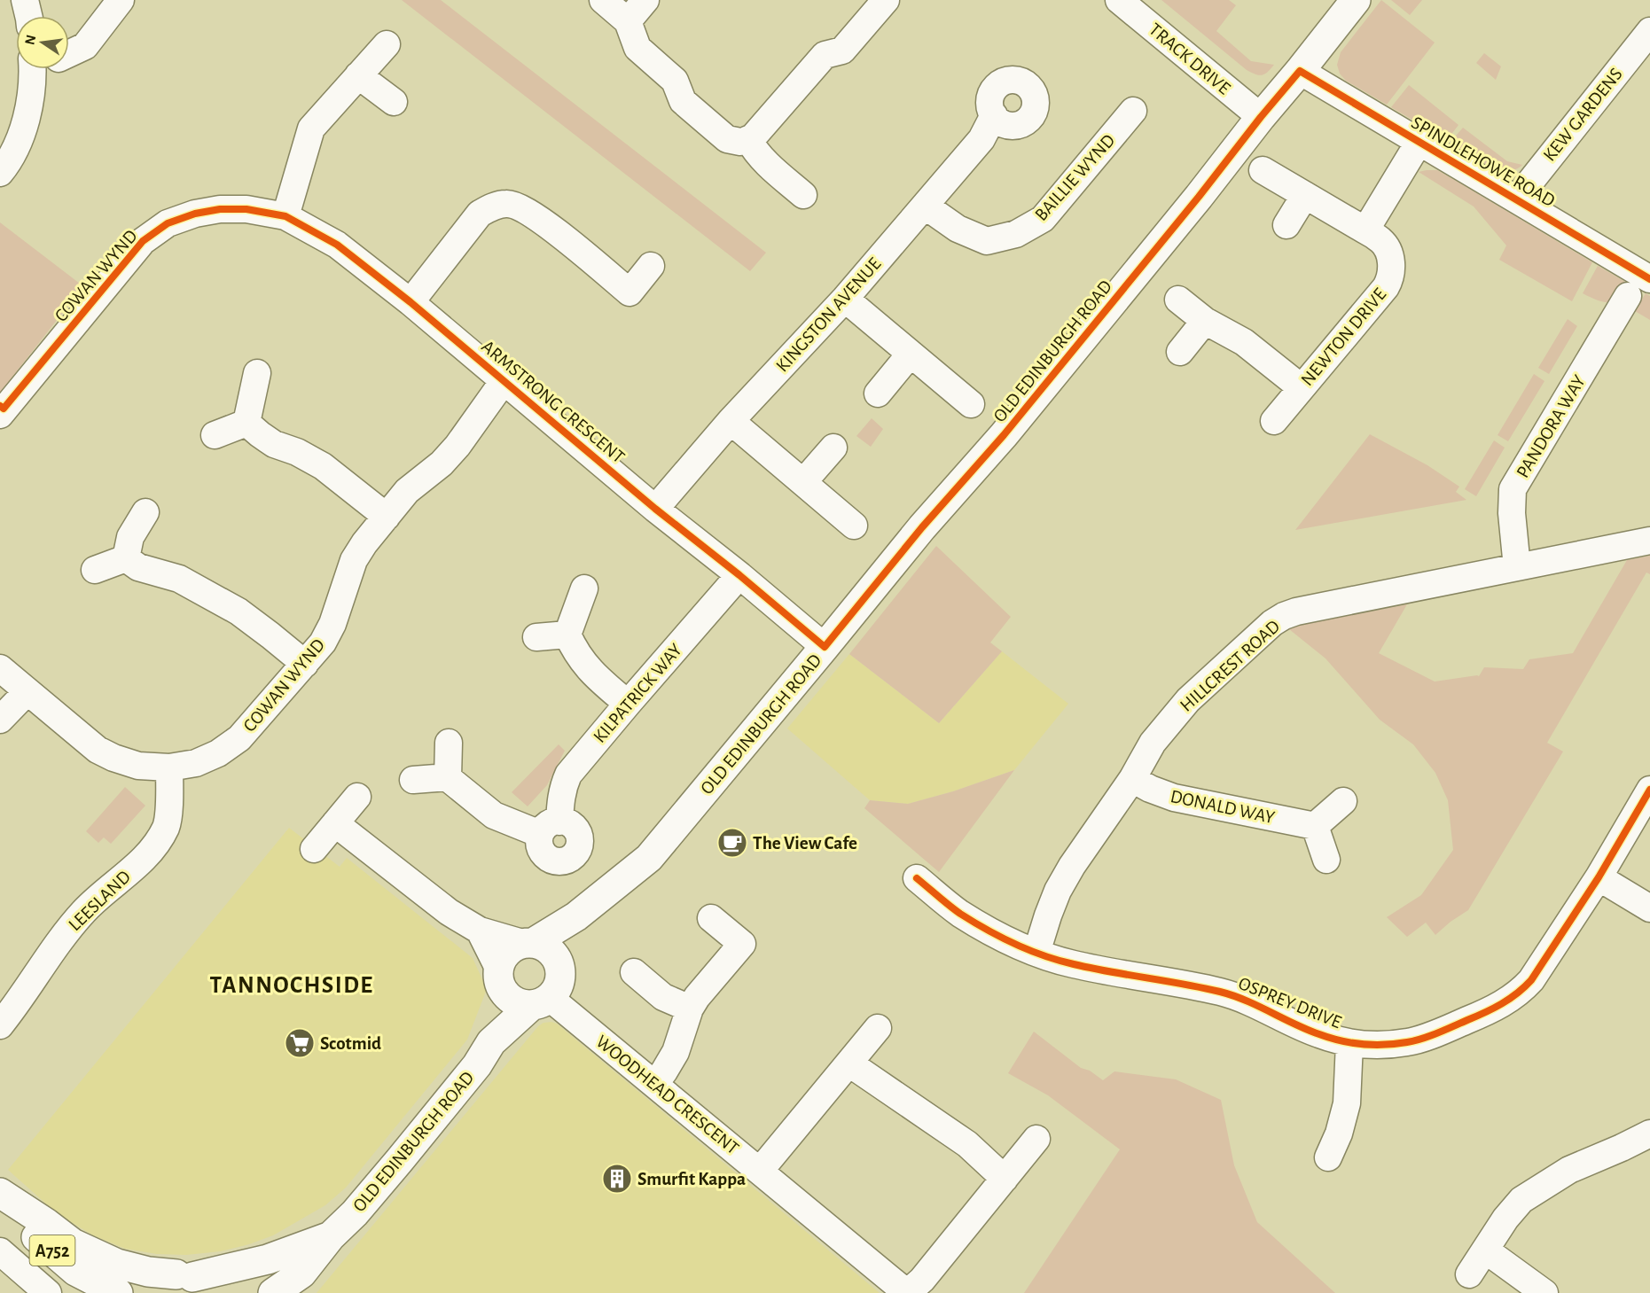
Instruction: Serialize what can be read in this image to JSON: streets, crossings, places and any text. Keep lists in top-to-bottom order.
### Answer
{
  "streets": {
    "main road": ["OLD EDINBURGH ROAD", "A752"],
    "street": [
      "TRACK DRIVE",
      "KEW GARDENS",
      "SPINDLEHOWE ROAD",
      "BAILLIE WYND",
      "COWAN WYND",
      "KINGSTON AVENUE",
      "NEWTON DRIVE",
      "ARMSTRONG CRESCENT",
      "PANDORA WAY",
      "HILLCREST ROAD",
      "KILPATRICK WAY",
      "DONALD WAY",
      "LEESLAND",
      "OSPREY DRIVE",
      "WOODHEAD CRESCENT"
    ]
  },
  "crossings": [
    ["TRACK DRIVE", "OLD EDINBURGH ROAD"],
    ["KEW GARDENS", "SPINDLEHOWE ROAD"],
    ["SPINDLEHOWE ROAD", "OLD EDINBURGH ROAD"],
    ["BAILLIE WYND", "KINGSTON AVENUE"],
    ["COWAN WYND", "ARMSTRONG CRESCENT"],
    ["COWAN WYND", "LEESLAND"],
    ["KINGSTON AVENUE", "ARMSTRONG CRESCENT"],
    ["OLD EDINBURGH ROAD", "ARMSTRONG CRESCENT"],
    ["OLD EDINBURGH ROAD", "WOODHEAD CRESCENT"],
    ["OLD EDINBURGH ROAD", "A752"],
    ["ARMSTRONG CRESCENT", "KILPATRICK WAY"],
    ["PANDORA WAY", "HILLCREST ROAD"],
    ["HILLCREST ROAD", "DONALD WAY"],
    ["HILLCREST ROAD", "OSPREY DRIVE"]
  ],
  "districts": ["TANNOCHSIDE"],
  "places": {
    "cafe": ["The View Cafe"],
    "supermarket": ["Scotmid"],
    "building": ["Smurfit Kappa"]
  },
  "north": "left"
}
